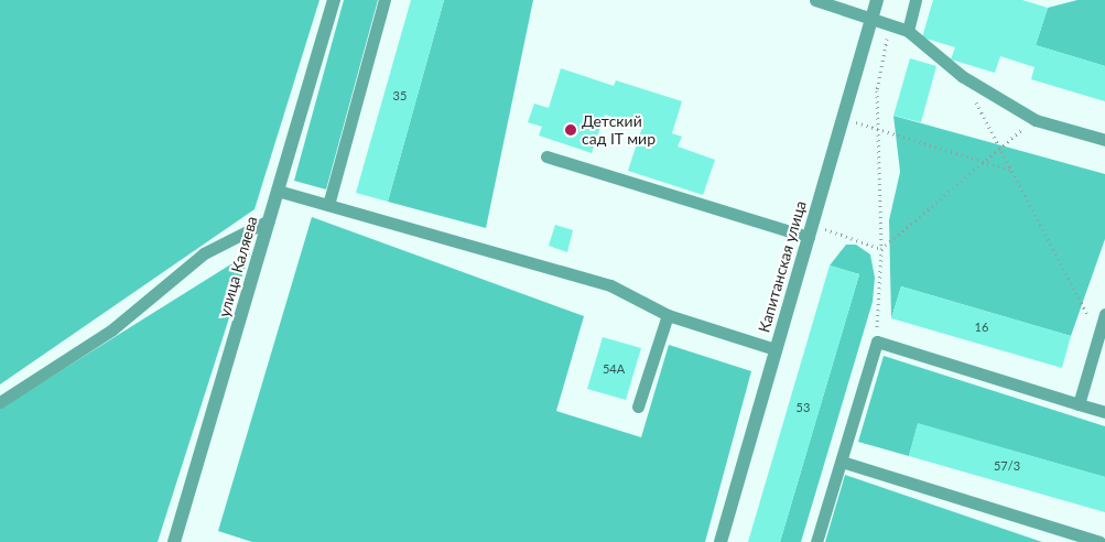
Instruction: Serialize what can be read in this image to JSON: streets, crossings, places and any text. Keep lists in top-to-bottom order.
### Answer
{
  "streets": {
    "street": ["улица Каляева", "Капитанская улица"]
  },
  "places": ["Детский сад IT мир"],
  "house_numbers": [
    "35",
    "16",
    "54А",
    "53",
    "57/3"
  ]
}
